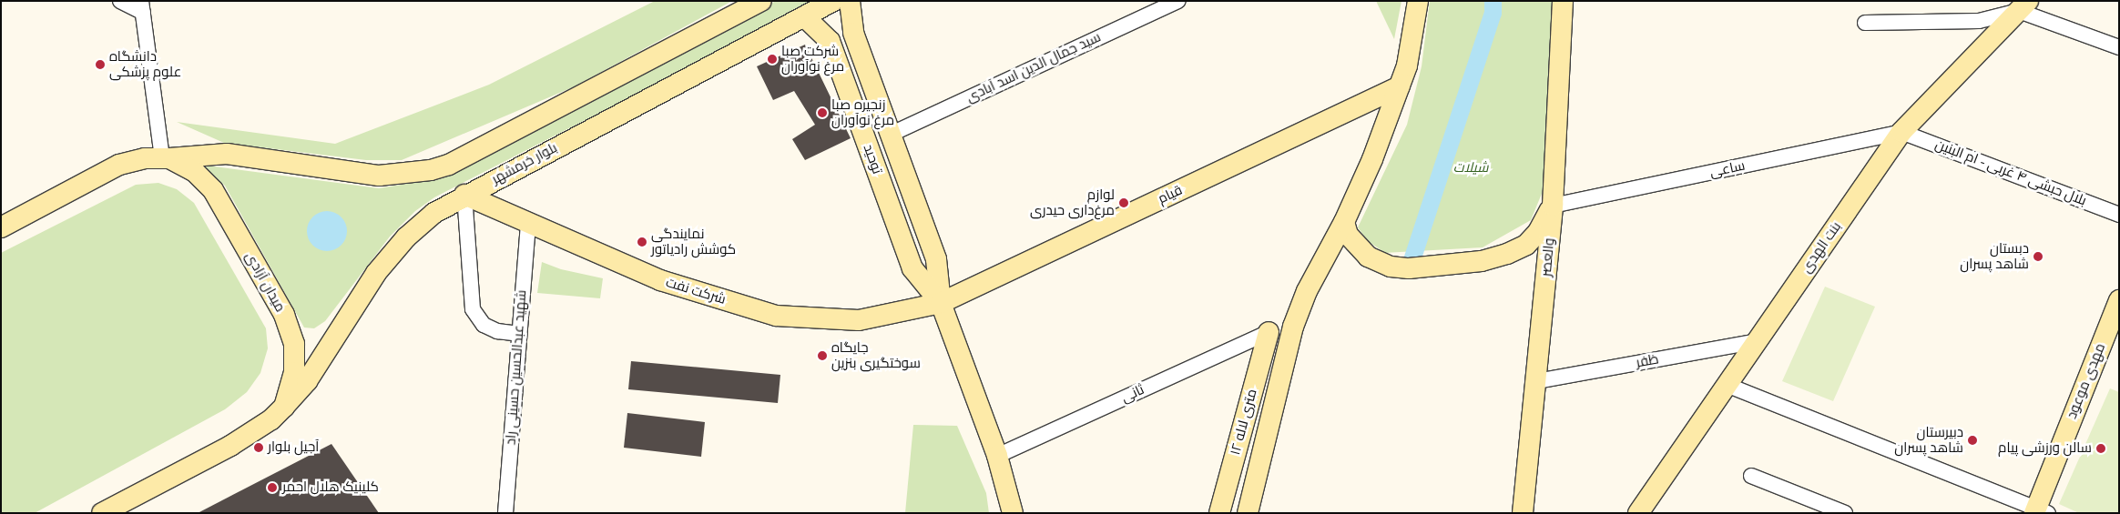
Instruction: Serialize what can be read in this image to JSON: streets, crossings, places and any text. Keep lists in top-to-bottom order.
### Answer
{
  "streets": {
    "main road": [
      "توحید",
      "بلوار خرمشهر",
      "قیام",
      "بنت الهدی",
      "والعصر",
      "میدان آزادی",
      "شرکت نفت",
      "مهدی موعود",
      "۱۲ متری لاله"
    ],
    "street": [
      "سید جمال الدین اسد آبادی",
      "ساعی",
      "بلال حبشی ۴ غربی - ام البنین",
      "ظفر",
      "شهید عبدالحسین حسینی راد",
      "ثانی"
    ]
  },
  "crossings": [
    ["سید جمال الدین اسد آبادی", "توحید"],
    ["توحید", "بلوار خرمشهر"],
    ["توحید", "قیام"],
    ["توحید", "شرکت نفت"],
    ["توحید", "ثانی"],
    ["بلوار خرمشهر", "میدان آزادی"],
    ["بلوار خرمشهر", "شرکت نفت"],
    ["ساعی", "بلال حبشی ۴ غربی - ام البنین"],
    ["ساعی", "بنت الهدی"],
    ["ساعی", "والعصر"],
    ["بلال حبشی ۴ غربی - ام البنین", "بنت الهدی"],
    ["قیام", "شرکت نفت"],
    ["بنت الهدی", "ظفر"],
    ["والعصر", "ظفر"],
    ["شرکت نفت", "شهید عبدالحسین حسینی راد"],
    ["ثانی", "۱۲ متری لاله"]
  ],
  "parks": ["شیلات"],
  "places": [
    "شرکت صبا مرغ نوآوران",
    "دانشگاه علوم پزشکی",
    "زنجیره صبا مرغ نوآوران",
    "لوازم مرغ‌داری حیدری",
    "نمایندگی کوشش رادیاتور",
    "دبستان شاهد پسران",
    "جایگاه سوختگیرى بنزین",
    "دبیرستان شاهد پسران",
    "آجیل بلوار",
    "سالن ورزشی پیام",
    "کلینیک هلال احمر"
  ]
}
